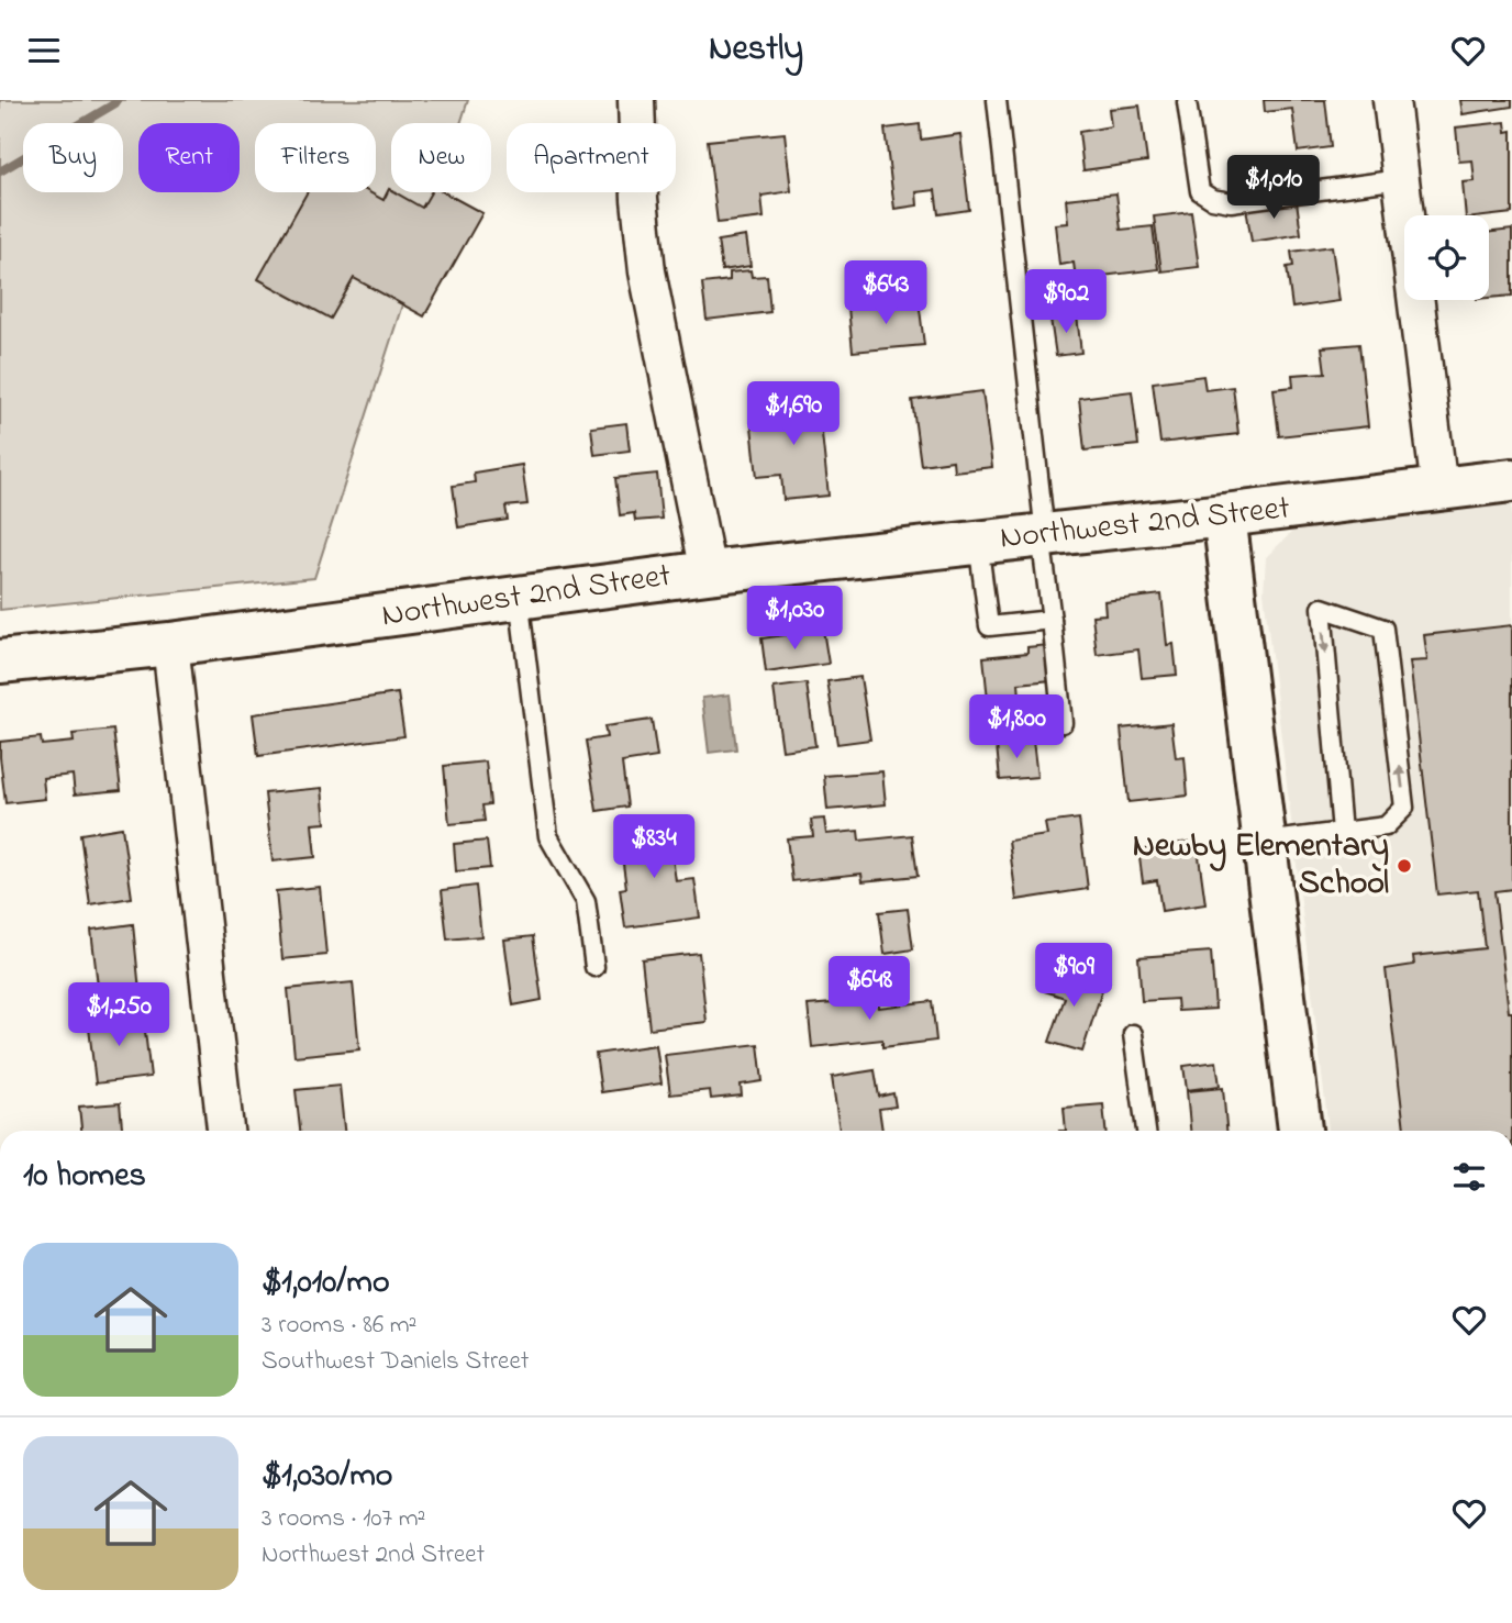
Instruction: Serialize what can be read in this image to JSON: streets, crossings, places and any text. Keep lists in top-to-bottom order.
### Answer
{
  "streets": {
    "main road": ["Northwest 2nd Street"]
  },
  "places": ["Newby Elementary School"],
  "page": {
    "header": "Nestly",
    "chip": [
      "Buy",
      "Rent",
      "Filters",
      "New",
      "Apartment"
    ],
    "price": [
      "$1,010",
      "$643",
      "$902",
      "$1,690",
      "$1,030",
      "$1,800",
      "$834",
      "$909",
      "$648",
      "$1,250"
    ],
    "heading": "10 homes",
    "list": [
      {
        "name": "$1,010/mo",
        "note": "3 rooms · 86 m² · Southwest Daniels Street"
      },
      {
        "name": "$1,030/mo",
        "note": "3 rooms · 107 m² · Northwest 2nd Street"
      }
    ]
  }
}
